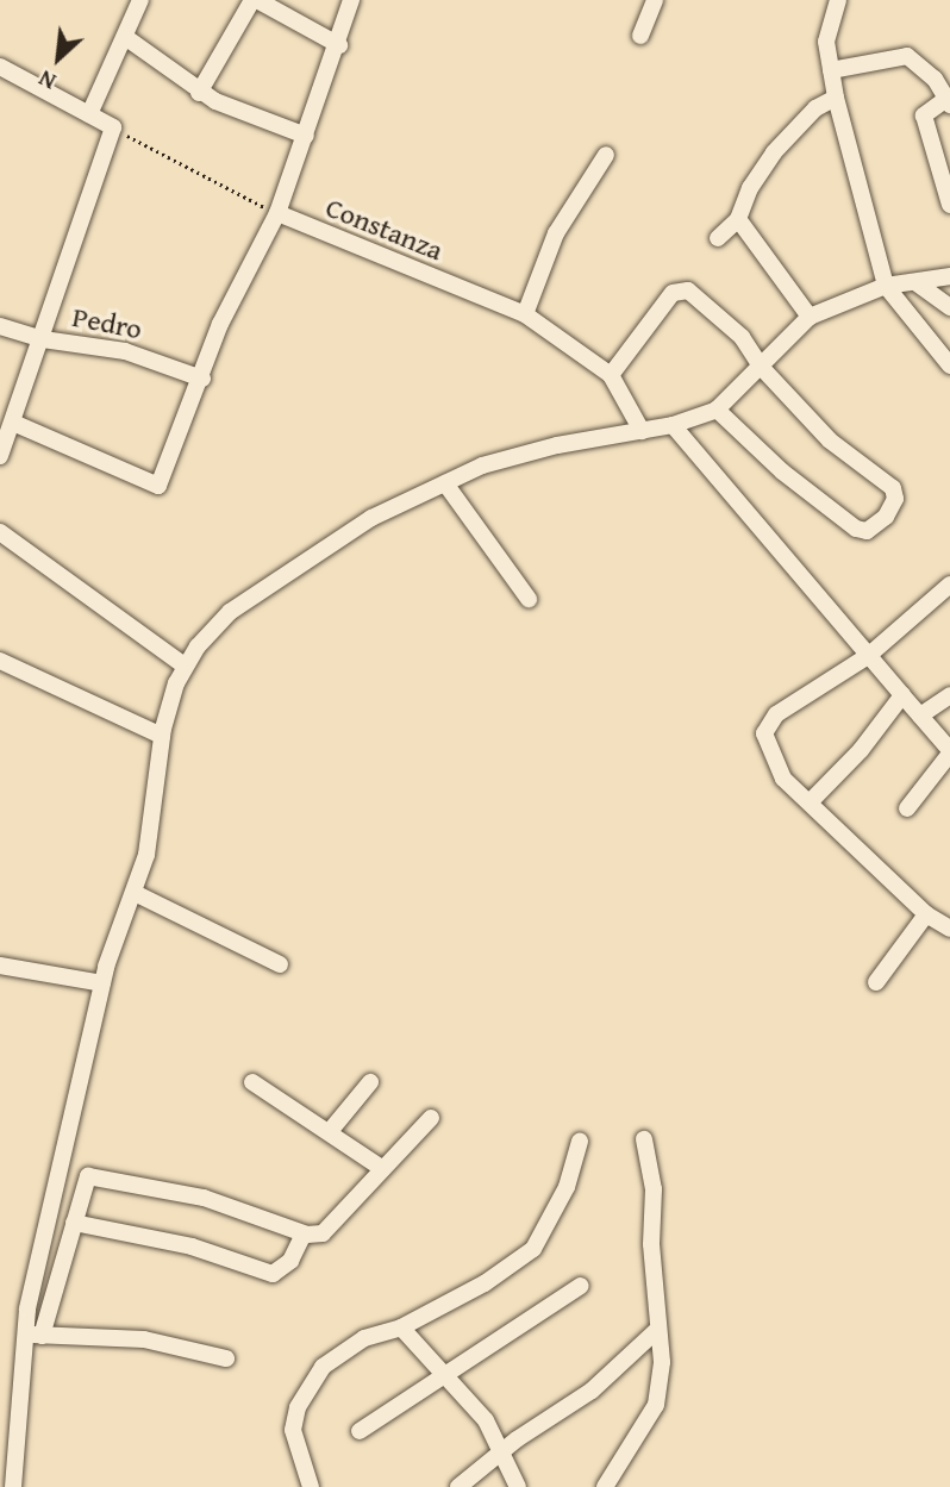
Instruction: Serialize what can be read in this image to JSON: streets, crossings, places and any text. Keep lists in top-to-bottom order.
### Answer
{
  "streets": {
    "street": ["Constanza", "Pedro"]
  },
  "north": "bottom left"
}
